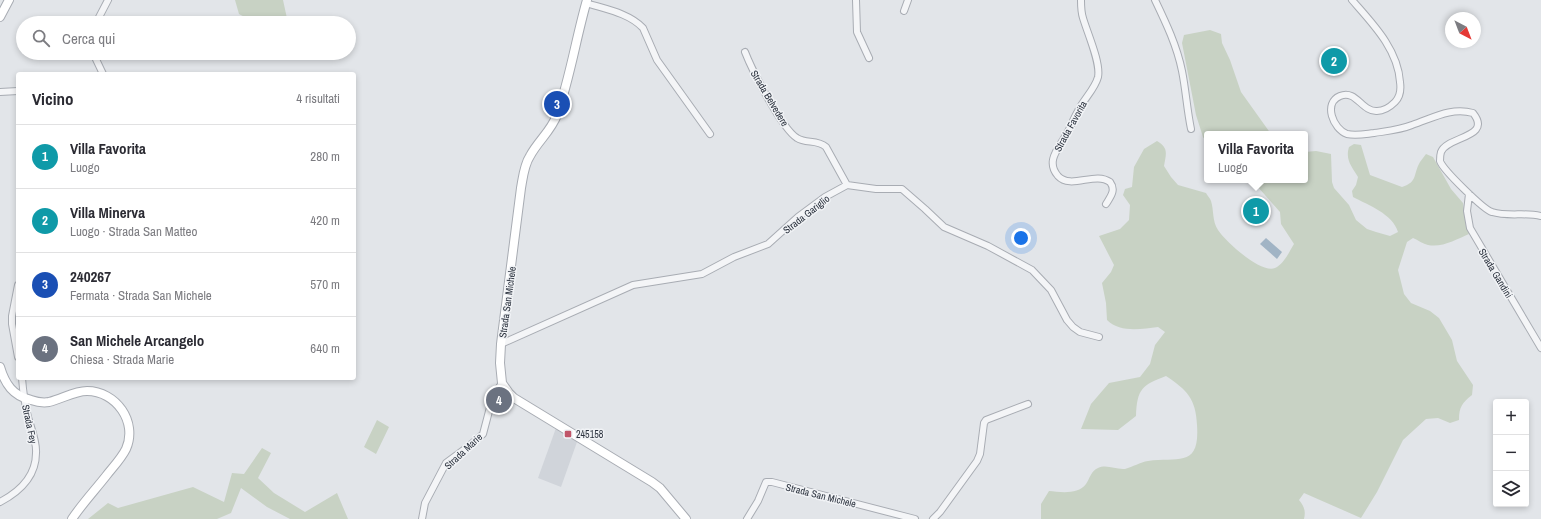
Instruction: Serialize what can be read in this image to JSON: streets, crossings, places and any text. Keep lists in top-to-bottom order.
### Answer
{
  "streets": {
    "street": [
      "Strada Belvedere",
      "Strada Favorita",
      "Strada Gariglio",
      "Strada Gandini",
      "Strada San Michele",
      "Strada Fey",
      "Strada Marie"
    ]
  },
  "crossings": [
    ["Strada Belvedere", "Strada Gariglio"],
    ["Strada Gariglio", "Strada San Michele"],
    ["Strada San Michele", "Strada Marie"]
  ],
  "places": {
    "transit": ["245158"]
  },
  "north": "bottom right",
  "page": {
    "search": "Cerca qui",
    "pins": [
      "2",
      "3",
      "1",
      "4"
    ],
    "heading": ["Vicino", "4 risultati"],
    "list": [
      {
        "mark": "1",
        "name": "Villa Favorita",
        "note": "Luogo",
        "value": "280 m"
      },
      {
        "mark": "2",
        "name": "Villa Minerva",
        "note": "Luogo · Strada San Matteo",
        "value": "420 m"
      },
      {
        "mark": "3",
        "name": "240267",
        "note": "Fermata · Strada San Michele",
        "value": "570 m"
      },
      {
        "mark": "4",
        "name": "San Michele Arcangelo",
        "note": "Chiesa · Strada Marie",
        "value": "640 m"
      }
    ],
    "popup": ["Villa Favorita", "Luogo"],
    "map_buttons": ["+", "−"]
  }
}
